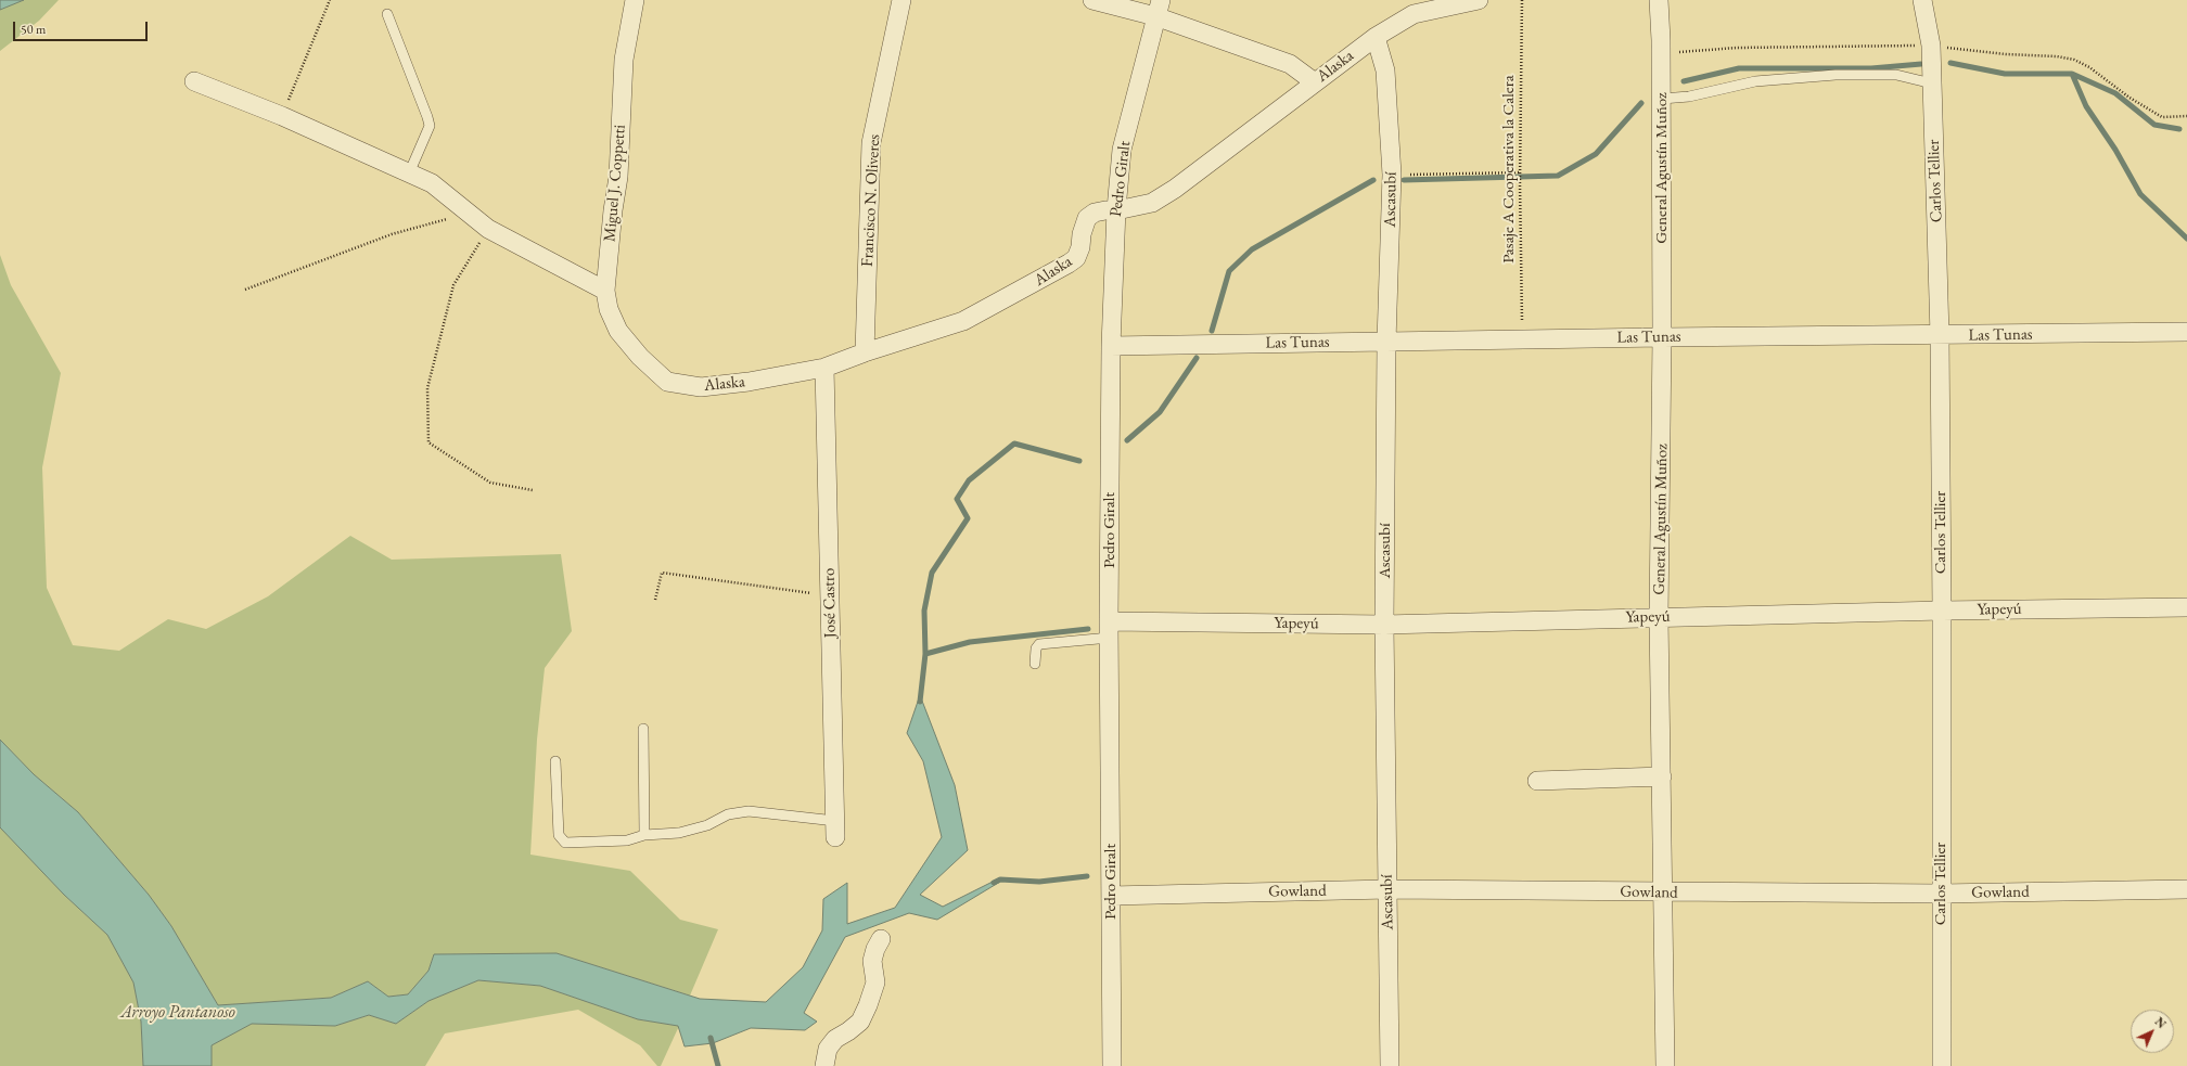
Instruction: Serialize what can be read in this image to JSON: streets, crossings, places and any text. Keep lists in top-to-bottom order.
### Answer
{
  "streets": {
    "street": [
      "Alaska",
      "General Agustín Muñoz",
      "Pedro Giralt",
      "Carlos Tellier",
      "Miguel J. Coppetti",
      "Ascasubí",
      "Francisco N. Oliveres",
      "Las Tunas",
      "José Castro",
      "Yapeyú",
      "Gowland"
    ],
    "path": ["Pasaje A Cooperativa la Calera"]
  },
  "crossings": [
    ["Alaska", "Pedro Giralt"],
    ["Alaska", "Miguel J. Coppetti"],
    ["Alaska", "Ascasubí"],
    ["Alaska", "Francisco N. Oliveres"],
    ["Alaska", "José Castro"],
    ["General Agustín Muñoz", "Las Tunas"],
    ["General Agustín Muñoz", "Yapeyú"],
    ["General Agustín Muñoz", "Gowland"],
    ["Pasaje A Cooperativa la Calera", "Las Tunas"],
    ["Pedro Giralt", "Las Tunas"],
    ["Pedro Giralt", "Yapeyú"],
    ["Pedro Giralt", "Gowland"],
    ["Carlos Tellier", "Las Tunas"],
    ["Carlos Tellier", "Yapeyú"],
    ["Carlos Tellier", "Gowland"],
    ["Ascasubí", "Las Tunas"],
    ["Ascasubí", "Yapeyú"],
    ["Ascasubí", "Gowland"]
  ],
  "water": ["Arroyo Pantanoso"],
  "scale_bar": "50 m",
  "north": "top right"
}
